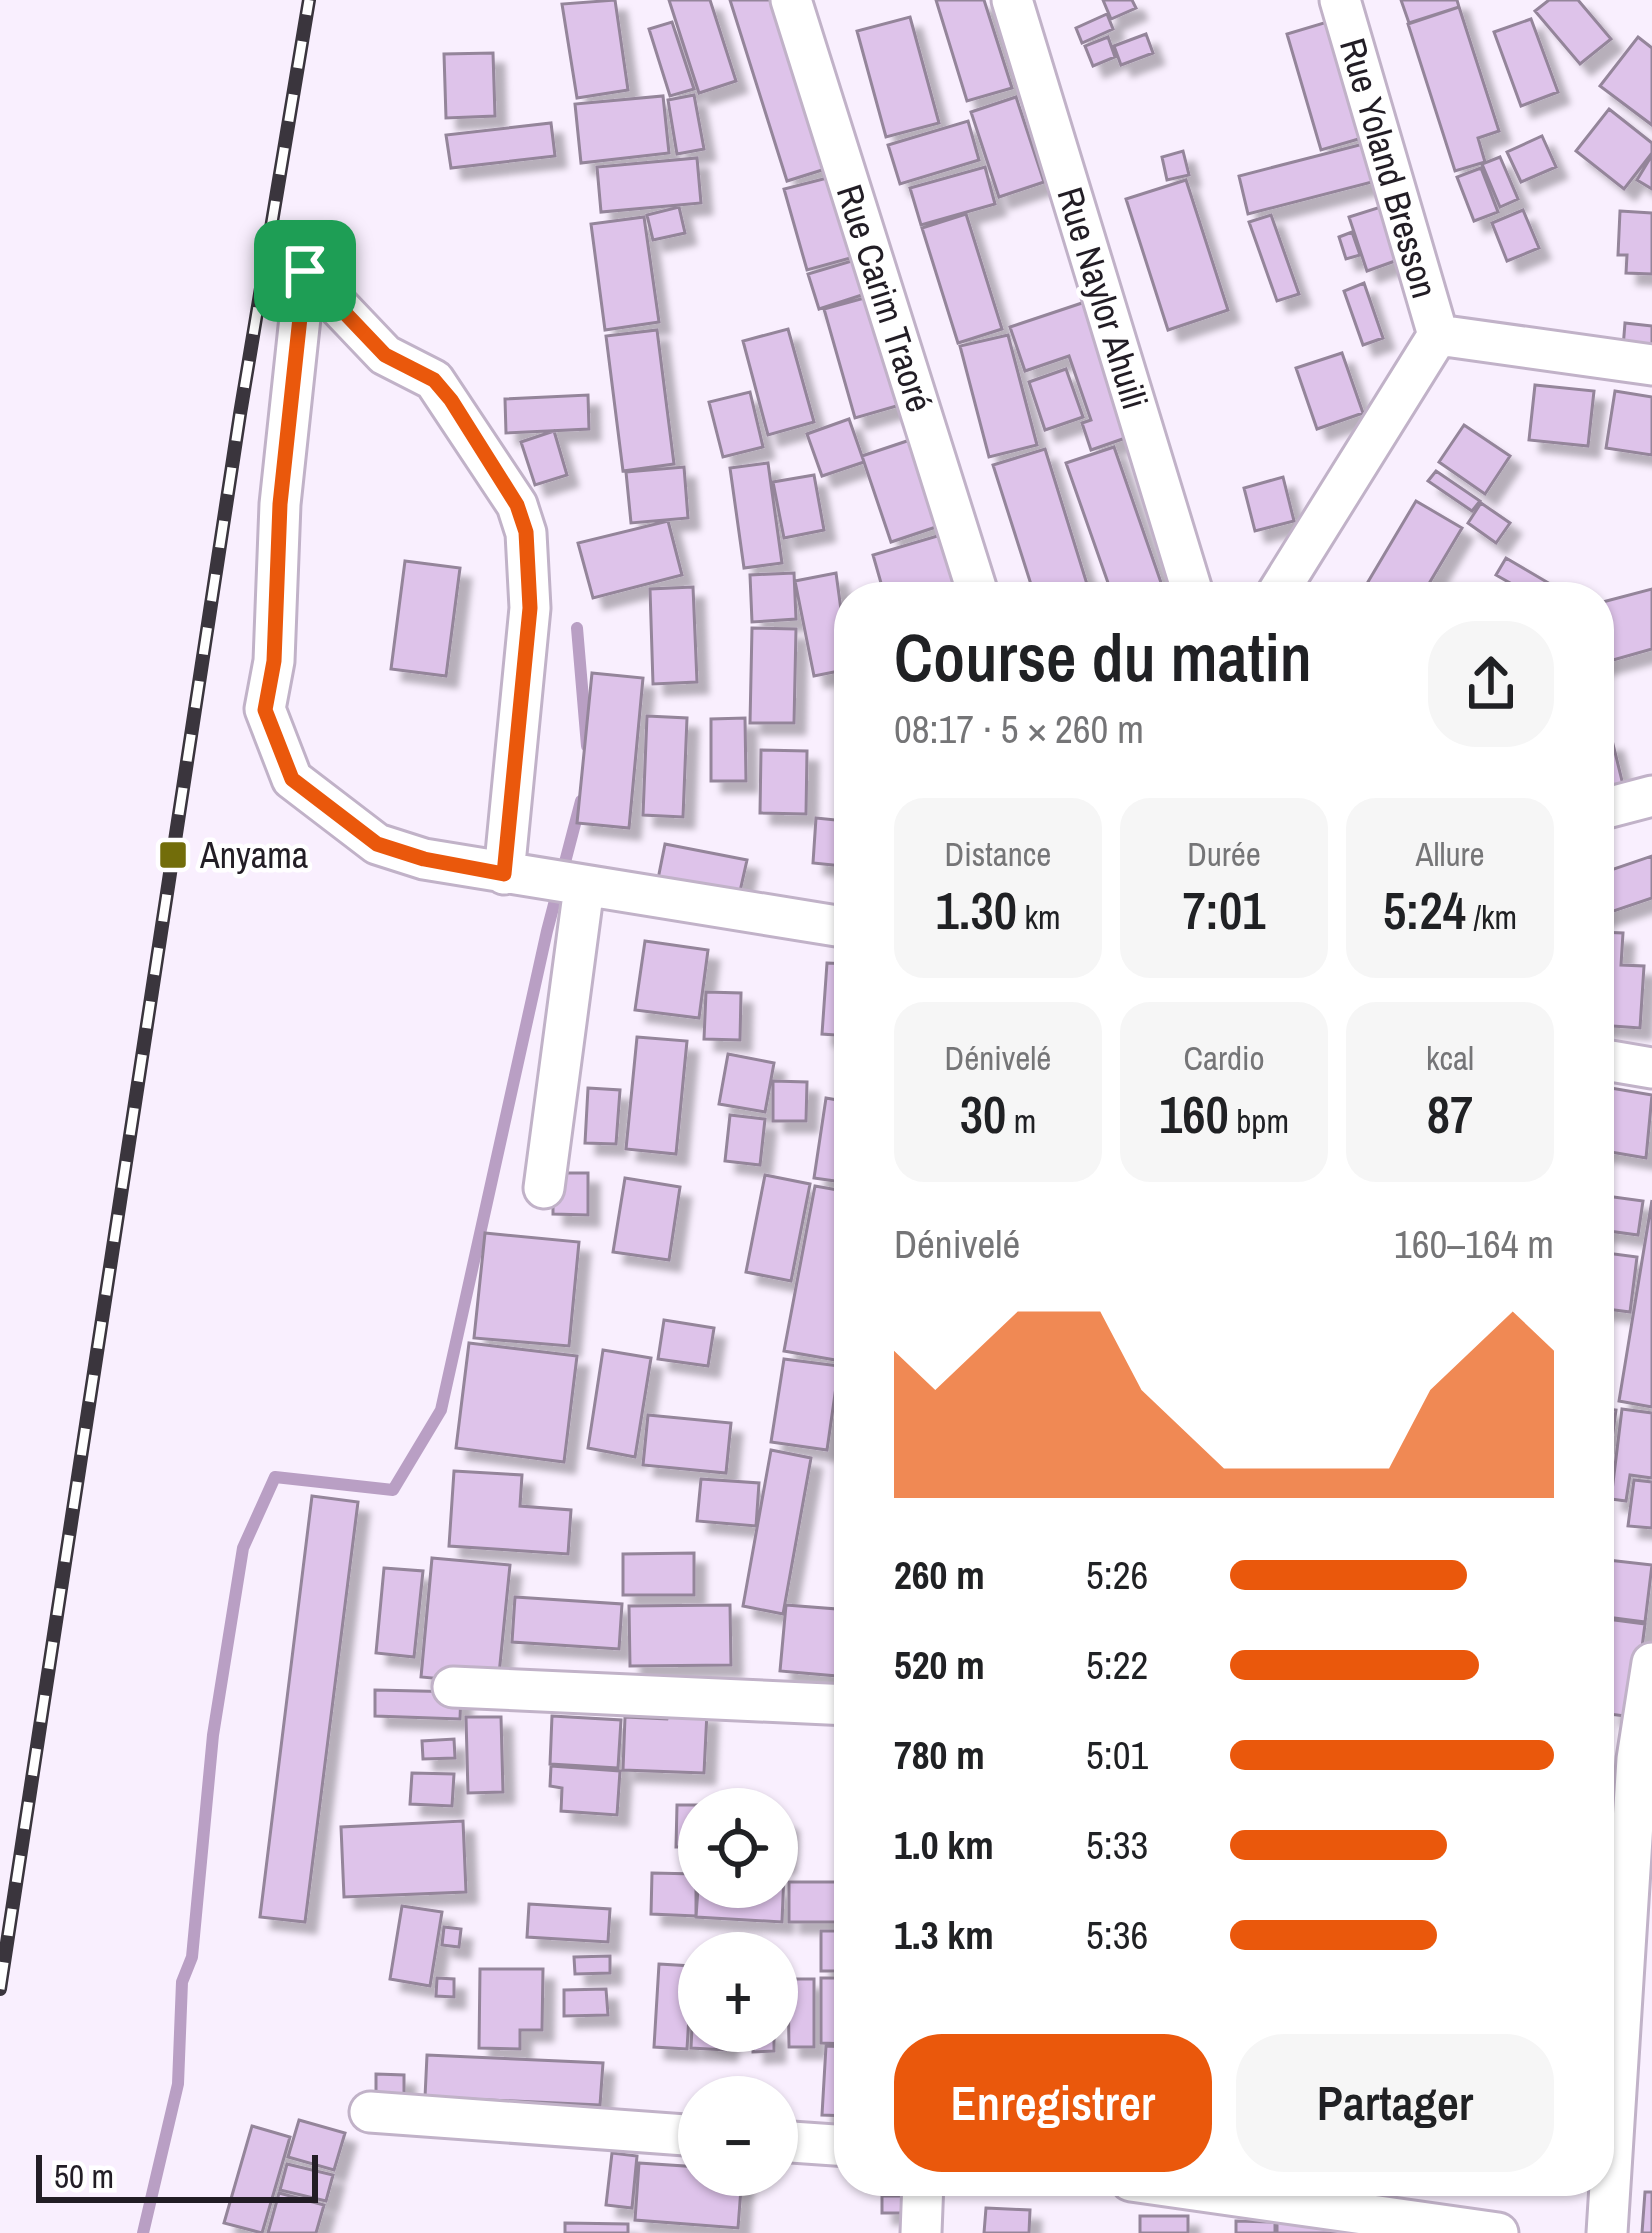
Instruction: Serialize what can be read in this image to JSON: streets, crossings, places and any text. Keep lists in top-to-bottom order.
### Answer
{
  "streets": {
    "street": ["Rue Yoland Bresson", "Rue Carim Traoré", "Rue Naylor Ahuili"]
  },
  "places": {
    "transit": ["Anyama"]
  },
  "scale_bar": "50 m",
  "page": {
    "heading": ["Course du matin", "08:17 · 5 × 260 m"],
    "stats": [
      ["Distance", "1.30 km"],
      ["Durée", "7:01"],
      ["Allure", "5:24 /km"],
      ["Dénivelé", "30 m"],
      ["Cardio", "160 bpm"],
      ["kcal", "87"]
    ],
    "chart": ["Dénivelé", "160–164 m"],
    "list": [
      {
        "name": "260 m",
        "note": "5:26"
      },
      {
        "name": "520 m",
        "note": "5:22"
      },
      {
        "name": "780 m",
        "note": "5:01"
      },
      {
        "name": "1.0 km",
        "note": "5:33"
      },
      {
        "name": "1.3 km",
        "note": "5:36"
      }
    ],
    "map_buttons": ["+", "−"],
    "buttons": ["Enregistrer", "Partager"],
    "scale": "50 m"
  }
}
